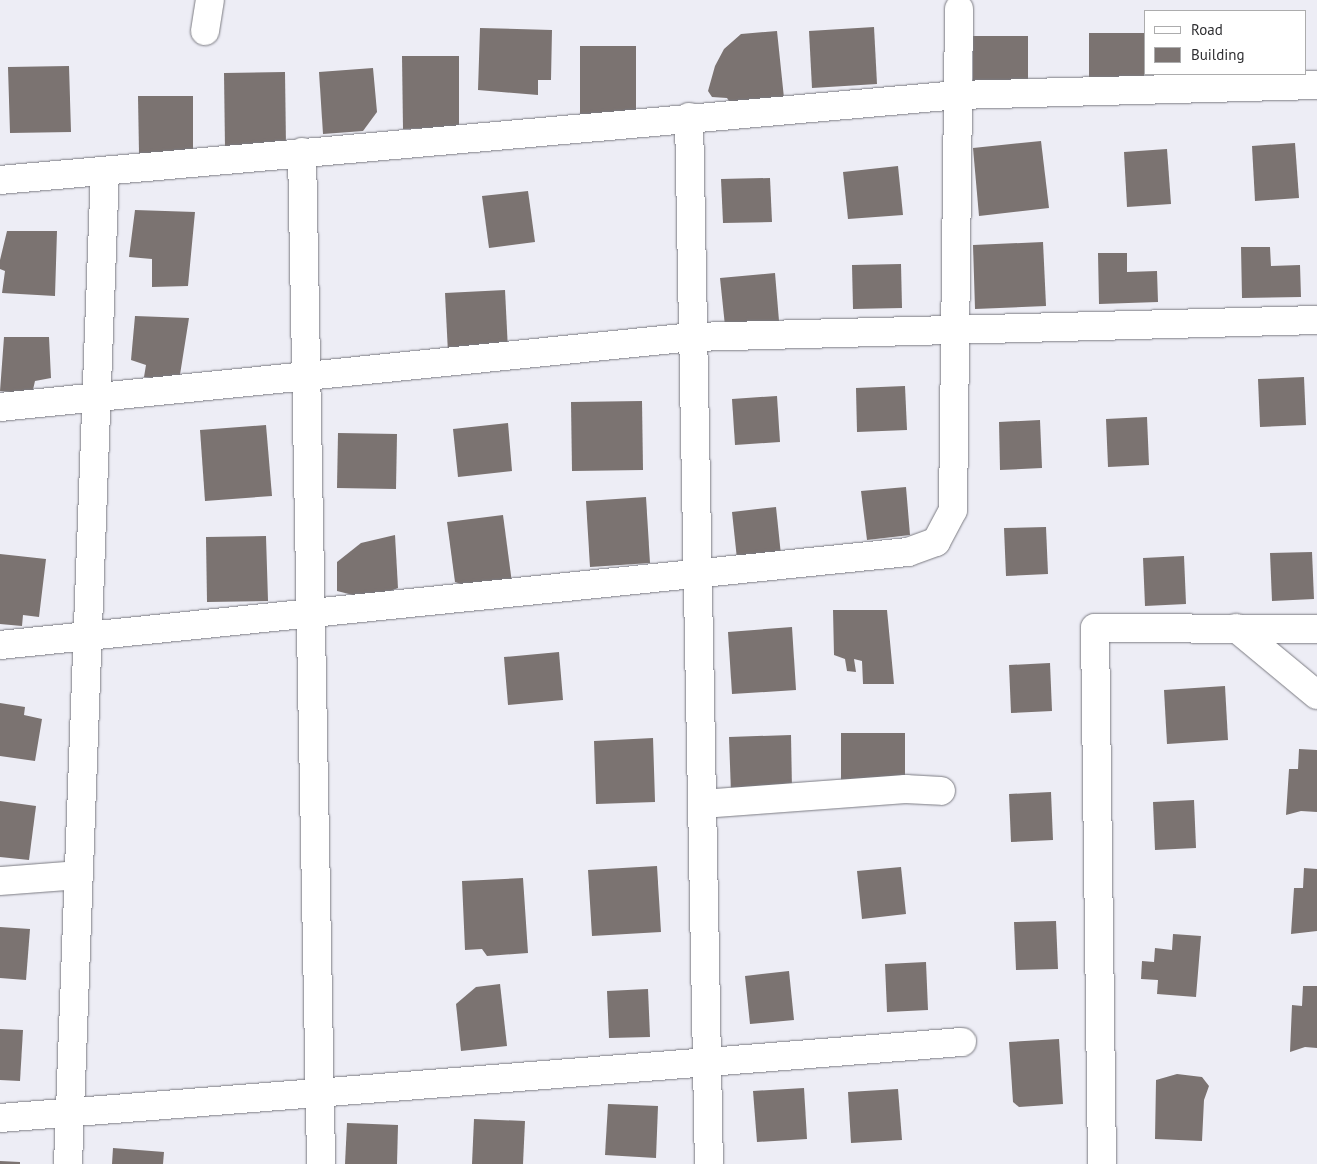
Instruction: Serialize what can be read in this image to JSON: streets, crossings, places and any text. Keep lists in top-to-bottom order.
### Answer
{
  "legend": ["Road", "Building"]
}
